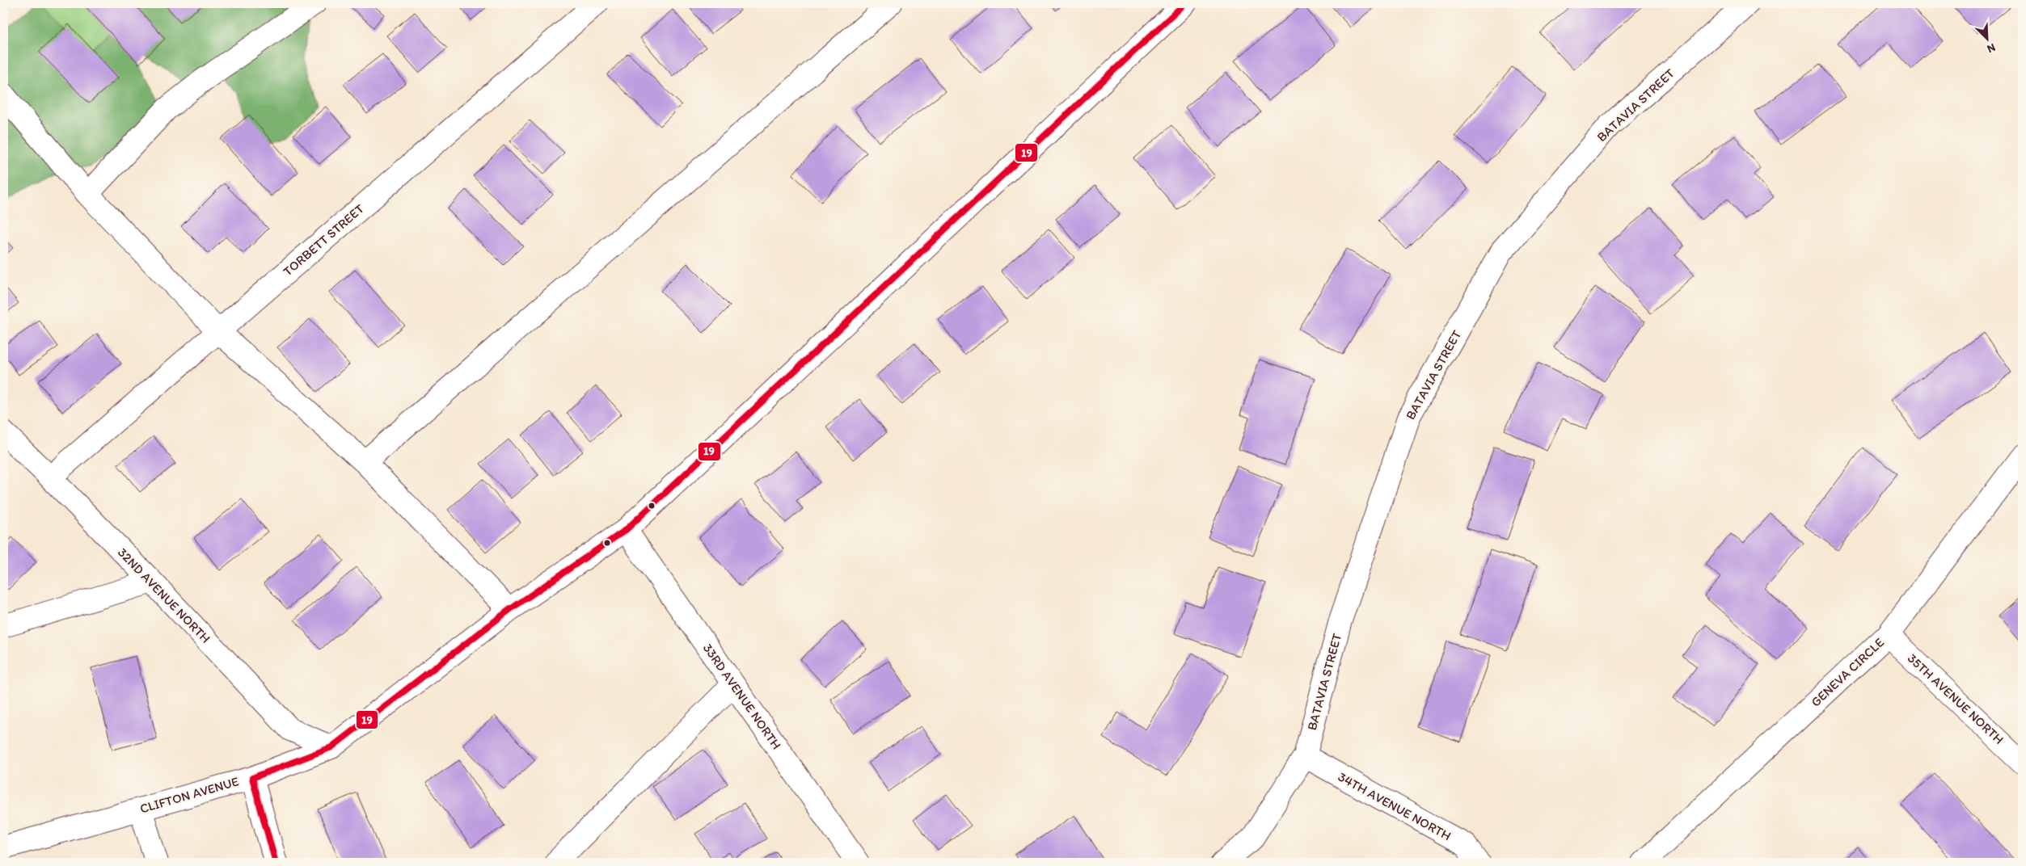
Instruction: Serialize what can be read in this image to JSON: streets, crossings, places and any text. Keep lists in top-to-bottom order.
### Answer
{
  "streets": {
    "street": [
      "BATAVIA STREET",
      "TORBETT STREET",
      "32ND AVENUE NORTH",
      "GENEVA CIRCLE",
      "33RD AVENUE NORTH",
      "35TH AVENUE NORTH",
      "CLIFTON AVENUE",
      "34TH AVENUE NORTH"
    ]
  },
  "crossings": [
    ["BATAVIA STREET", "34TH AVENUE NORTH"],
    ["TORBETT STREET", "32ND AVENUE NORTH"],
    ["32ND AVENUE NORTH", "CLIFTON AVENUE"],
    ["GENEVA CIRCLE", "35TH AVENUE NORTH"],
    ["33RD AVENUE NORTH", "CLIFTON AVENUE"]
  ],
  "lines": ["transit line 19"],
  "north": "bottom right"
}
